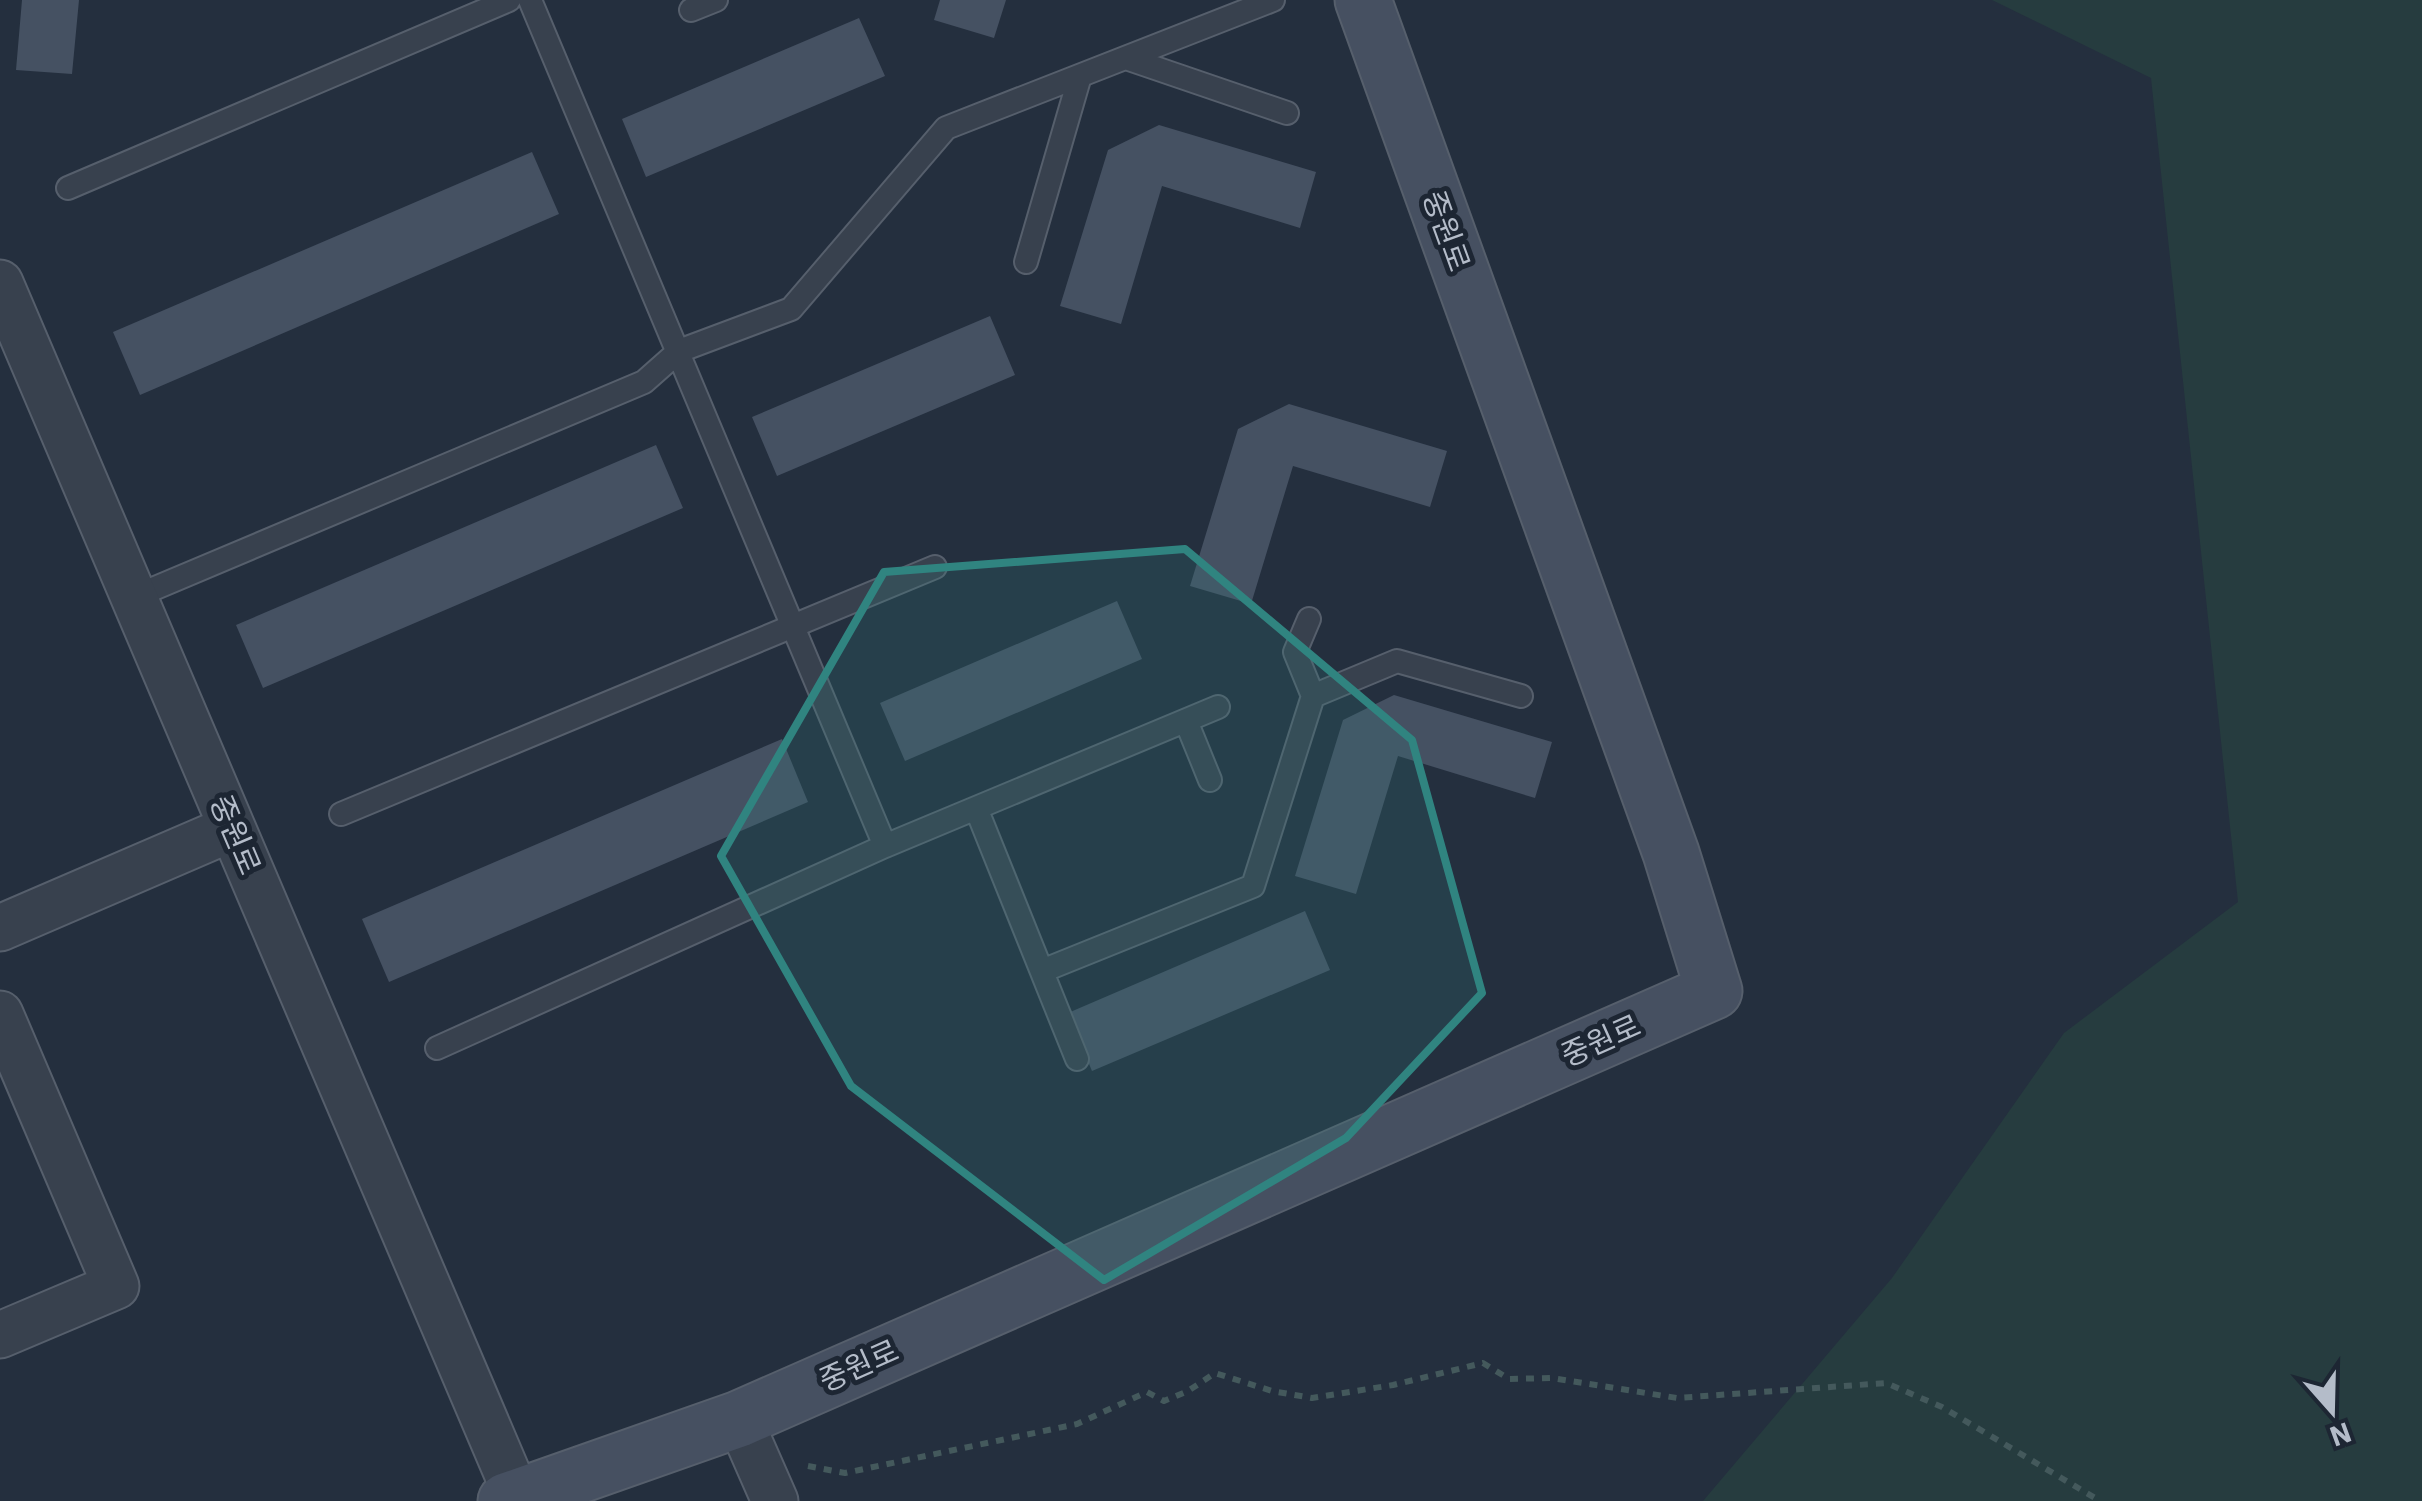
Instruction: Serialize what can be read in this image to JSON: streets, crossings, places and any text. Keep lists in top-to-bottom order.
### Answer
{
  "streets": {
    "street": ["중원로"]
  },
  "north": "bottom"
}
